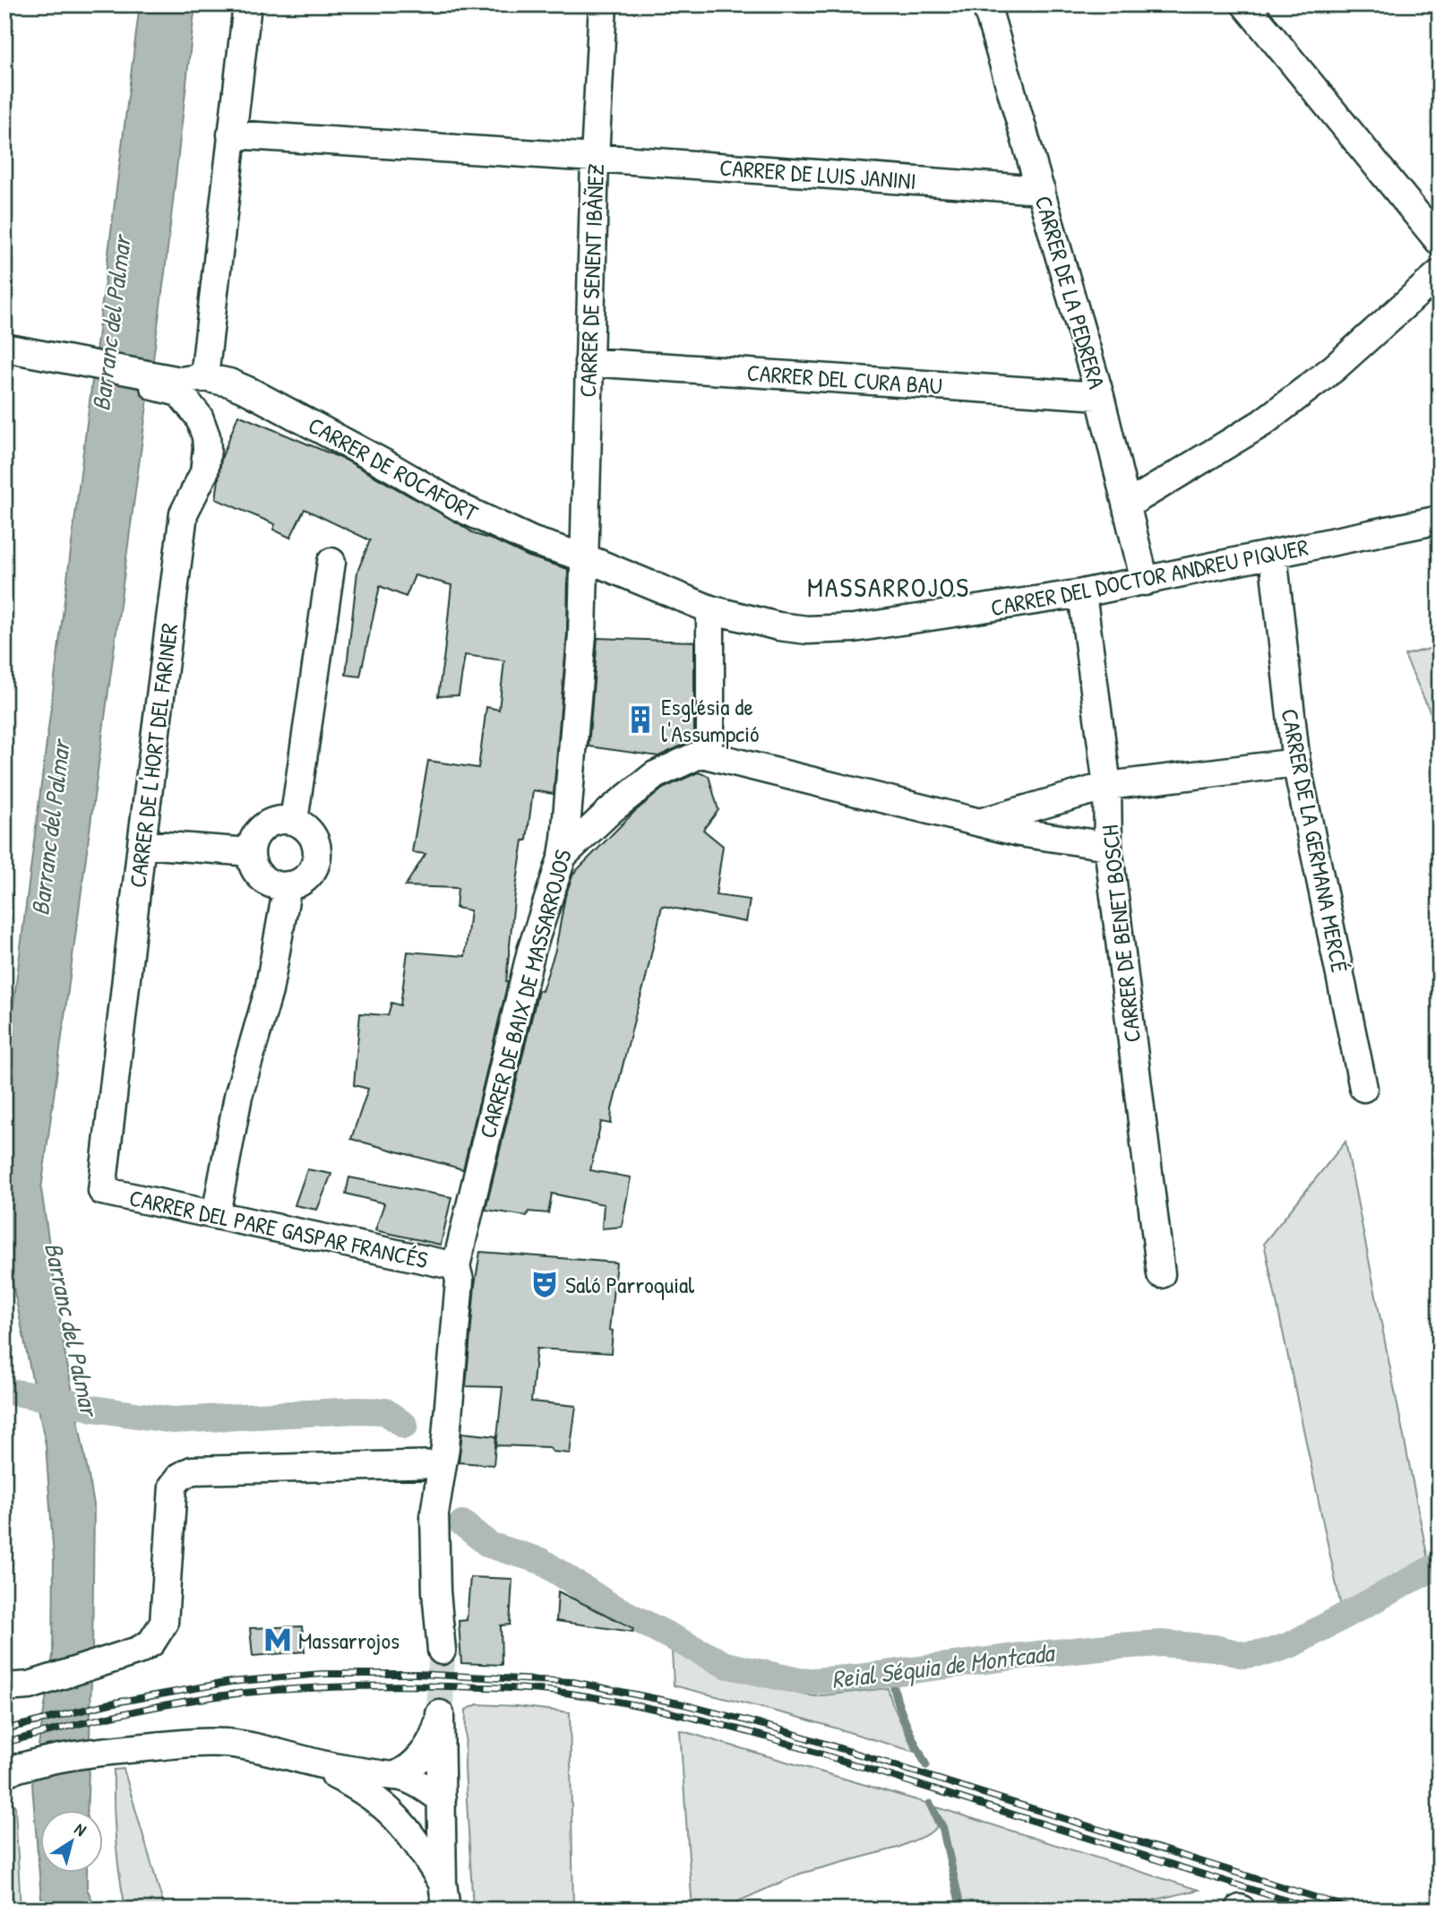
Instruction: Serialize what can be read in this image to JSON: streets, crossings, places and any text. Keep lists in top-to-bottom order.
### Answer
{
  "streets": {
    "street": [
      "CARRER DE LUIS JANINI",
      "CARRER DE SENENT IBÀÑEZ",
      "CARRER DE LA PEDRERA",
      "CARRER DEL CURA BAU",
      "CARRER DE ROCAFORT",
      "CARRER DEL DOCTOR ANDREU PIQUER",
      "CARRER DE L'HORT DEL FARINER",
      "CARRER DE LA GERMANA MERCÉ",
      "CARRER DE BENET BOSCH",
      "CARRER DE BAIX DE MASSARROJOS",
      "CARRER DEL PARE GASPAR FRANCÉS"
    ]
  },
  "crossings": [
    ["CARRER DE LUIS JANINI", "CARRER DE SENENT IBÀÑEZ"],
    ["CARRER DE LUIS JANINI", "CARRER DE LA PEDRERA"],
    ["CARRER DE SENENT IBÀÑEZ", "CARRER DEL CURA BAU"],
    ["CARRER DE SENENT IBÀÑEZ", "CARRER DE ROCAFORT"],
    ["CARRER DE SENENT IBÀÑEZ", "CARRER DE BAIX DE MASSARROJOS"],
    ["CARRER DE LA PEDRERA", "CARRER DEL CURA BAU"],
    ["CARRER DE LA PEDRERA", "CARRER DEL DOCTOR ANDREU PIQUER"],
    ["CARRER DE ROCAFORT", "CARRER DEL DOCTOR ANDREU PIQUER"],
    ["CARRER DE ROCAFORT", "CARRER DE L'HORT DEL FARINER"],
    ["CARRER DE ROCAFORT", "CARRER DE BAIX DE MASSARROJOS"],
    ["CARRER DEL DOCTOR ANDREU PIQUER", "CARRER DE LA GERMANA MERCÉ"],
    ["CARRER DEL DOCTOR ANDREU PIQUER", "CARRER DE BENET BOSCH"],
    ["CARRER DE L'HORT DEL FARINER", "CARRER DEL PARE GASPAR FRANCÉS"],
    ["CARRER DE BAIX DE MASSARROJOS", "CARRER DEL PARE GASPAR FRANCÉS"]
  ],
  "districts": ["MASSARROJOS"],
  "water": ["Barranc del Palmar", "Reial Séquia de Montcada"],
  "places": {
    "building": ["Església de l'Assumpció"],
    "theatre": ["Saló Parroquial"],
    "metro station": ["Massarrojos"]
  },
  "north": "top right"
}
